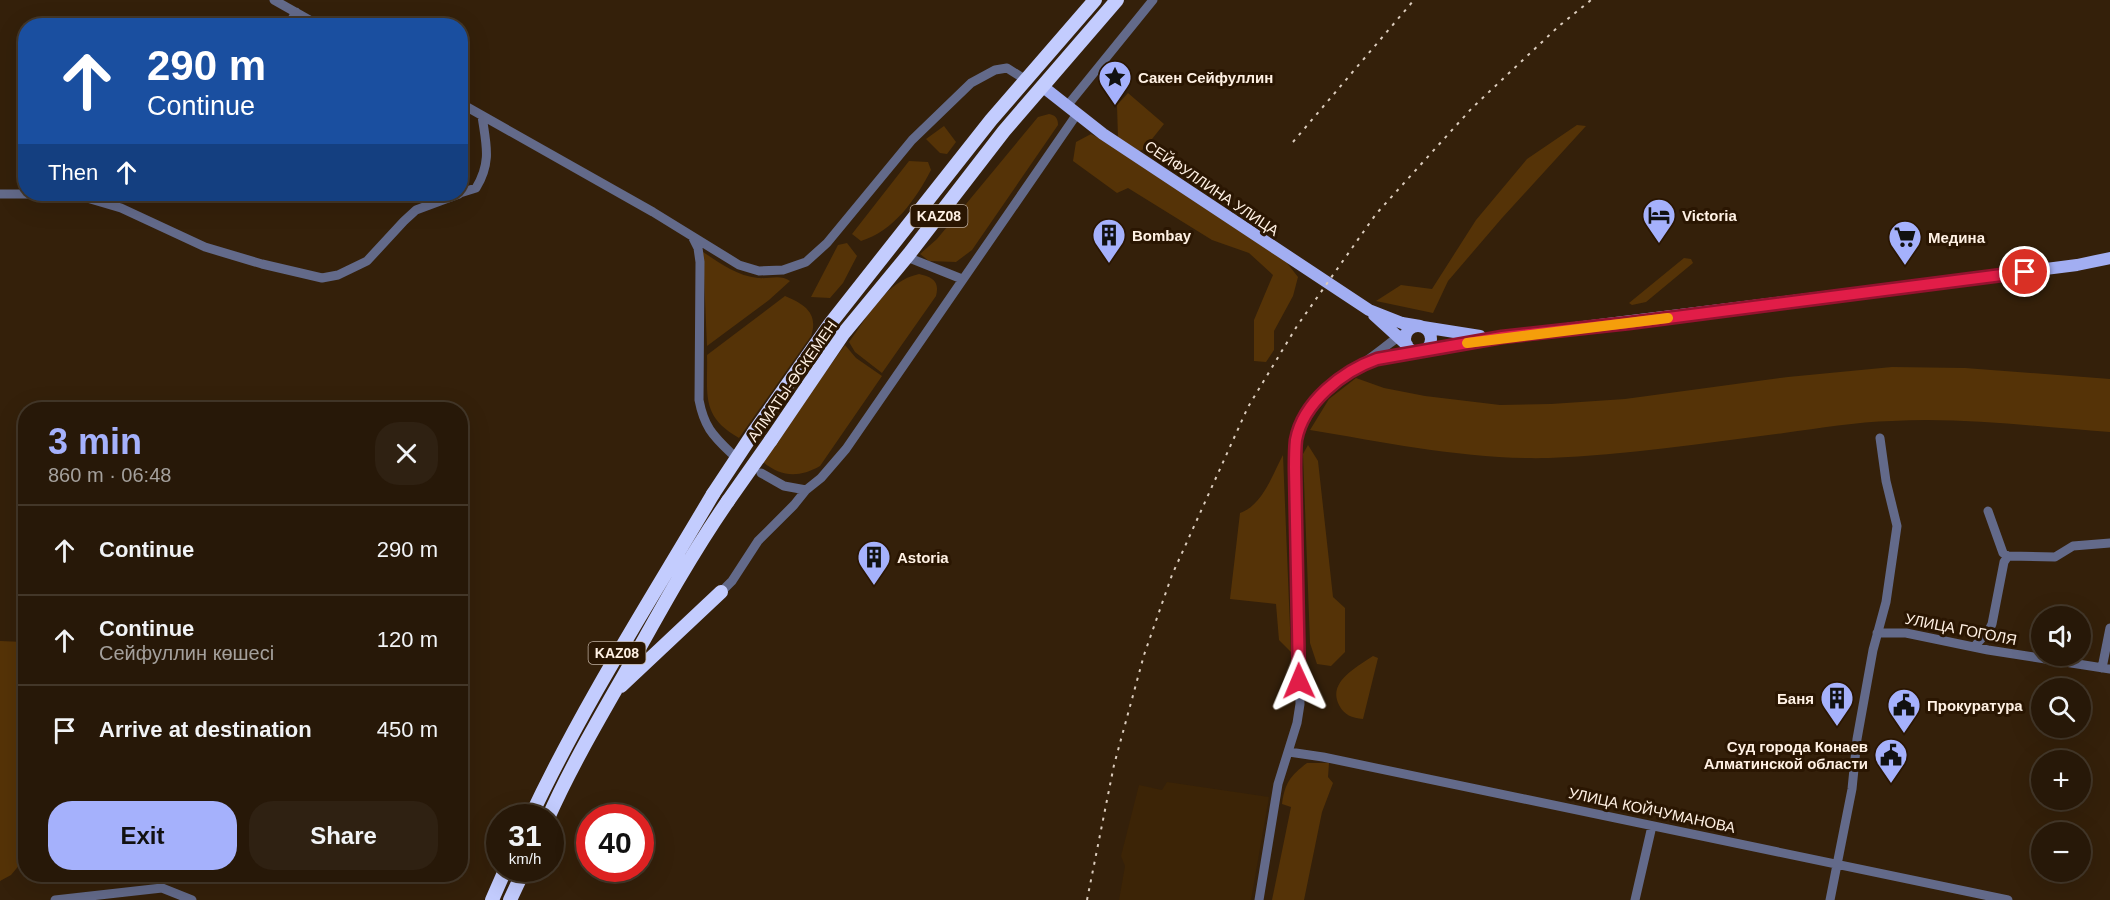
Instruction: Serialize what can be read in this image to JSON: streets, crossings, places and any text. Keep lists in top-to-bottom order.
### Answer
{
  "streets": {
    "highway": ["KAZ08", "АЛМАТЫ-ӨСКЕМЕН"],
    "main road": ["СЕЙФУЛЛИНА УЛИЦА"],
    "street": ["УЛИЦА ГОГОЛЯ", "УЛИЦА КОЙЧУМАНОВА"]
  },
  "crossings": [
    ["СЕЙФУЛЛИНА УЛИЦА", "АЛМАТЫ-ӨСКЕМЕН"]
  ],
  "places": {
    "place": ["Сакен Сейфуллин"],
    "hotel": ["Victoria"],
    "building": ["Bombay", "Astoria", "Баня"],
    "supermarket": ["Медина"],
    "public building": ["Прокуратура", "Суд города Конаев Алматинской области"]
  },
  "page": {
    "turn": ["290 m", "Continue"],
    "then": "Then",
    "heading": ["3 min", "860 m · 06:48"],
    "list": [
      {
        "name": "Continue",
        "value": "290 m"
      },
      {
        "name": "Continue",
        "note": "Сейфуллин көшесі",
        "value": "120 m"
      },
      {
        "name": "Arrive at destination",
        "value": "450 m"
      }
    ],
    "map_buttons": ["+", "−"],
    "buttons": ["Exit", "Share"],
    "speed": "31 km/h",
    "limit": "40"
  }
}
